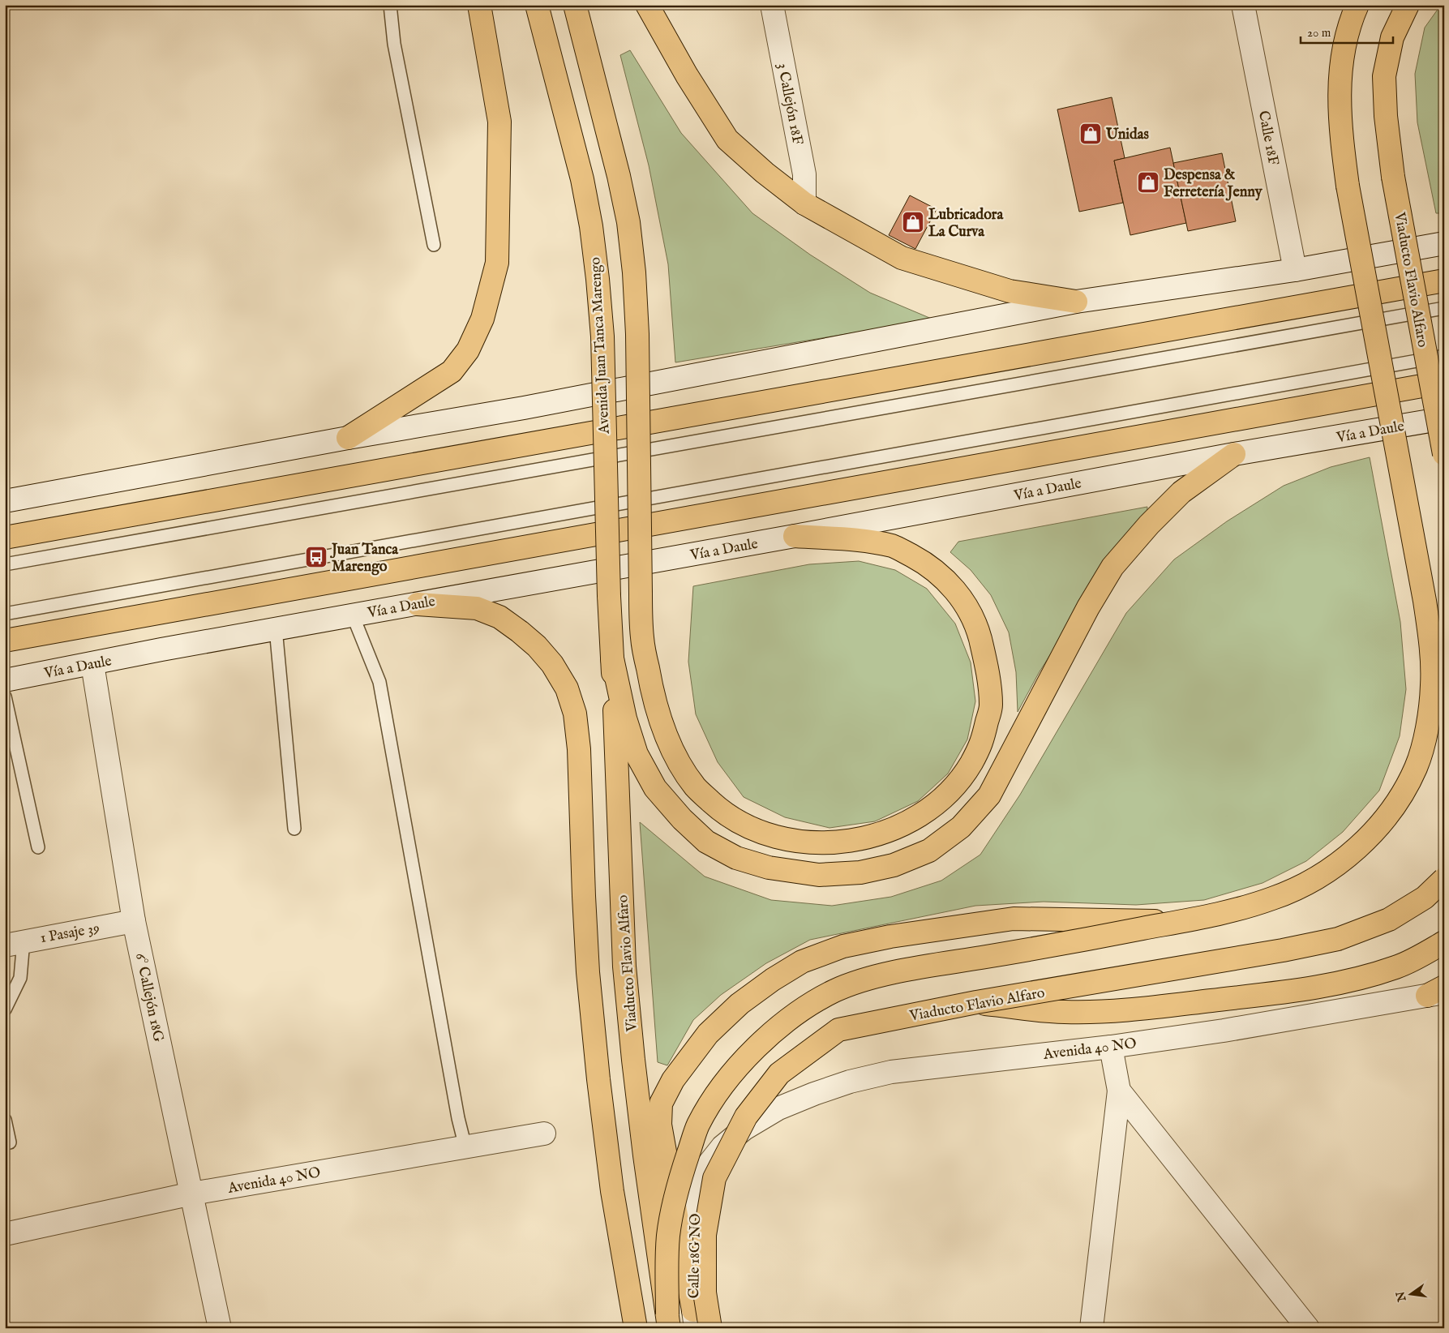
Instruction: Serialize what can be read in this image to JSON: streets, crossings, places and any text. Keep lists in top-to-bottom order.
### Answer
{
  "streets": {
    "main road": ["Viaducto Flavio Alfaro", "Avenida Juan Tanca Marengo"],
    "street": [
      "3 Callejón 18F",
      "Calle 18F",
      "Vía a Daule",
      "1 Pasaje 39",
      "6° Callejón 18G",
      "Avenida 40 NO",
      "Calle 18G NO"
    ]
  },
  "crossings": [
    ["Viaducto Flavio Alfaro", "Avenida Juan Tanca Marengo"],
    ["Vía a Daule", "6° Callejón 18G"],
    ["1 Pasaje 39", "6° Callejón 18G"],
    ["6° Callejón 18G", "Avenida 40 NO"],
    ["Avenida 40 NO", "Calle 18G NO"]
  ],
  "places": {
    "shop": ["Unidas", "Despensa & Ferretería Jenny", "Lubricadora La Curva"],
    "bus stop": ["Juan Tanca Marengo"]
  },
  "scale_bar": "20 m",
  "north": "left"
}
